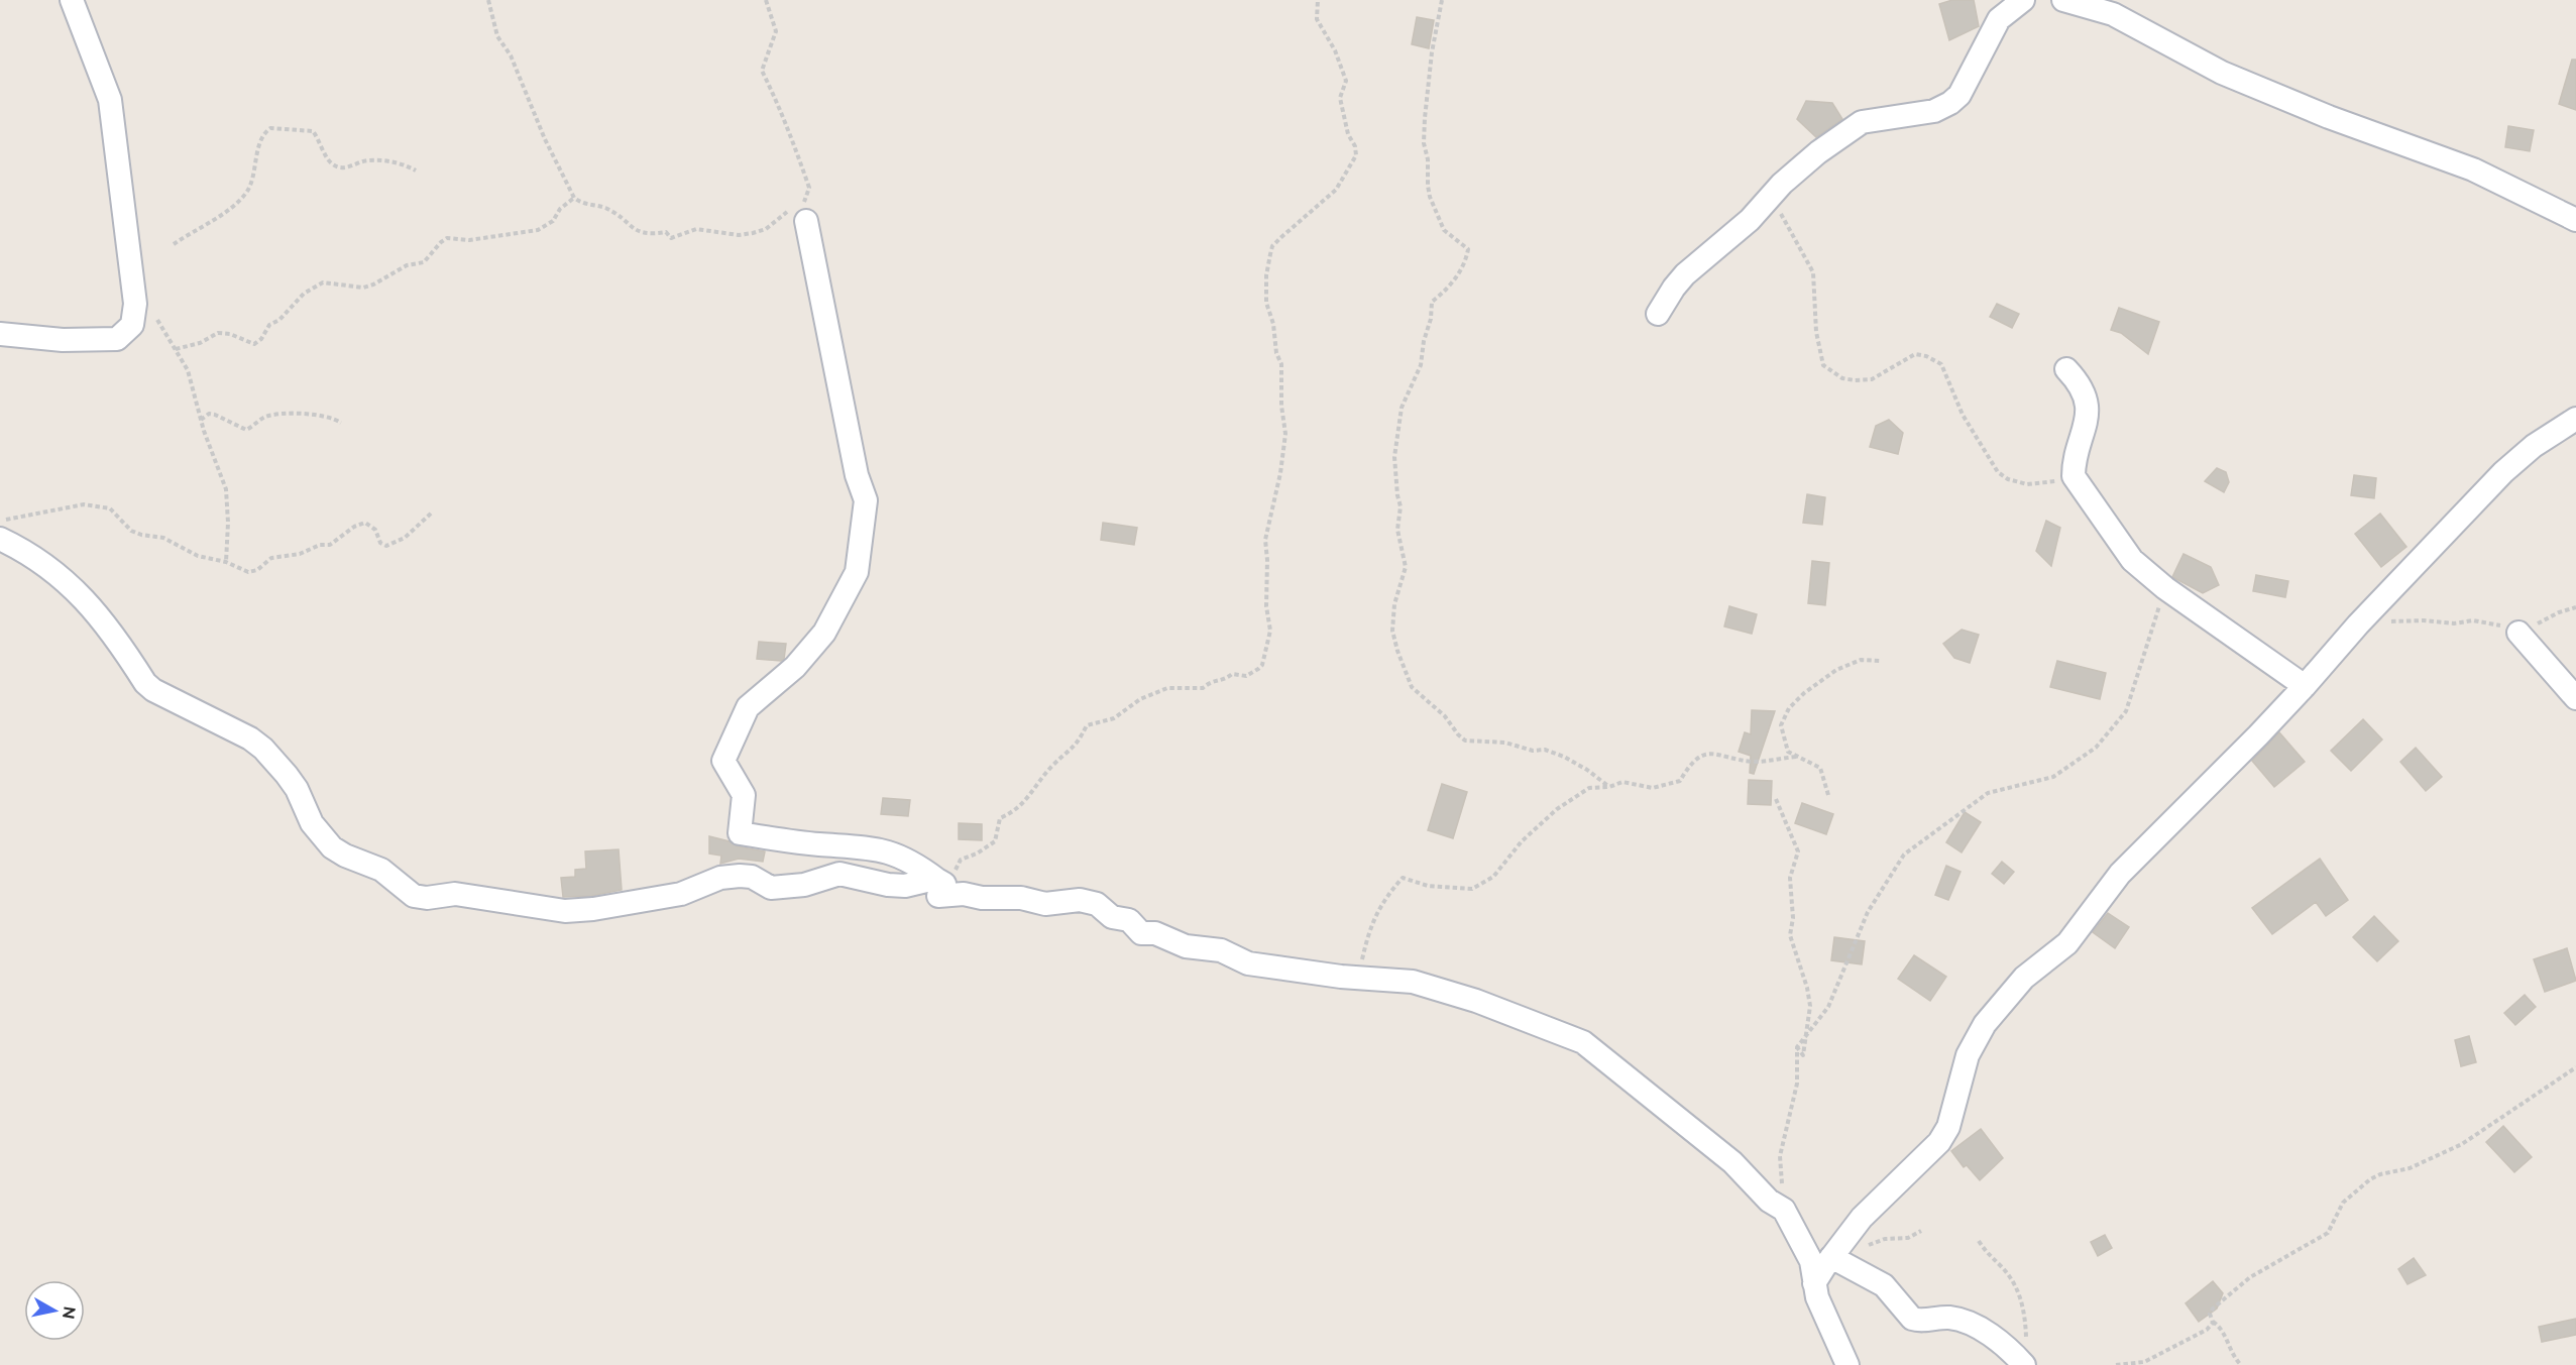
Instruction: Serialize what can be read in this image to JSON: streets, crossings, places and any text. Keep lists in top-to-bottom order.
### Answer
{
  "north": "right"
}
